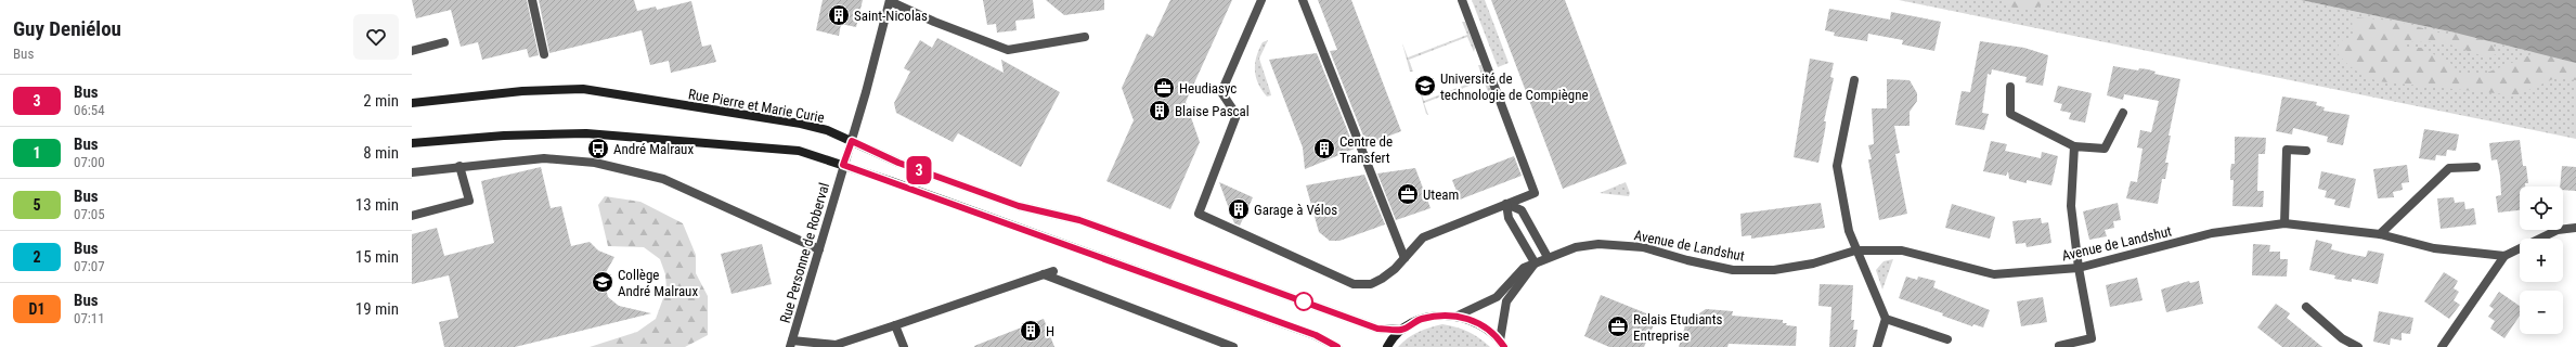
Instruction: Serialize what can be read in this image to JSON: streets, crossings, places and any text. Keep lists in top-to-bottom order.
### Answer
{
  "streets": {
    "main road": ["Rue Pierre et Marie Curie"],
    "street": ["Avenue de Landshut", "Rue Personne de Roberval"]
  },
  "crossings": [
    ["Rue Pierre et Marie Curie", "Rue Personne de Roberval"]
  ],
  "places": {
    "building": [
      "Saint-Nicolas",
      "Blaise Pascal",
      "Centre de Transfert",
      "Garage à Vélos",
      "H"
    ],
    "school or university": ["Université de technologie de Compiègne", "Collège André Malraux"],
    "office": ["Heudiasyc", "Uteam", "Relais Etudiants Entreprise"],
    "bus stop": ["André Malraux"]
  },
  "lines": ["bus line 3"],
  "page": {
    "heading": ["Guy Deniélou", "Bus"],
    "on_map": "3",
    "list": [
      {
        "mark": "3",
        "name": "Bus",
        "note": "06:54",
        "value": "2 min"
      },
      {
        "mark": "1",
        "name": "Bus",
        "note": "07:00",
        "value": "8 min"
      },
      {
        "mark": "5",
        "name": "Bus",
        "note": "07:05",
        "value": "13 min"
      },
      {
        "mark": "2",
        "name": "Bus",
        "note": "07:07",
        "value": "15 min"
      },
      {
        "mark": "D1",
        "name": "Bus",
        "note": "07:11",
        "value": "19 min"
      }
    ],
    "map_buttons": ["+", "−"]
  }
}
